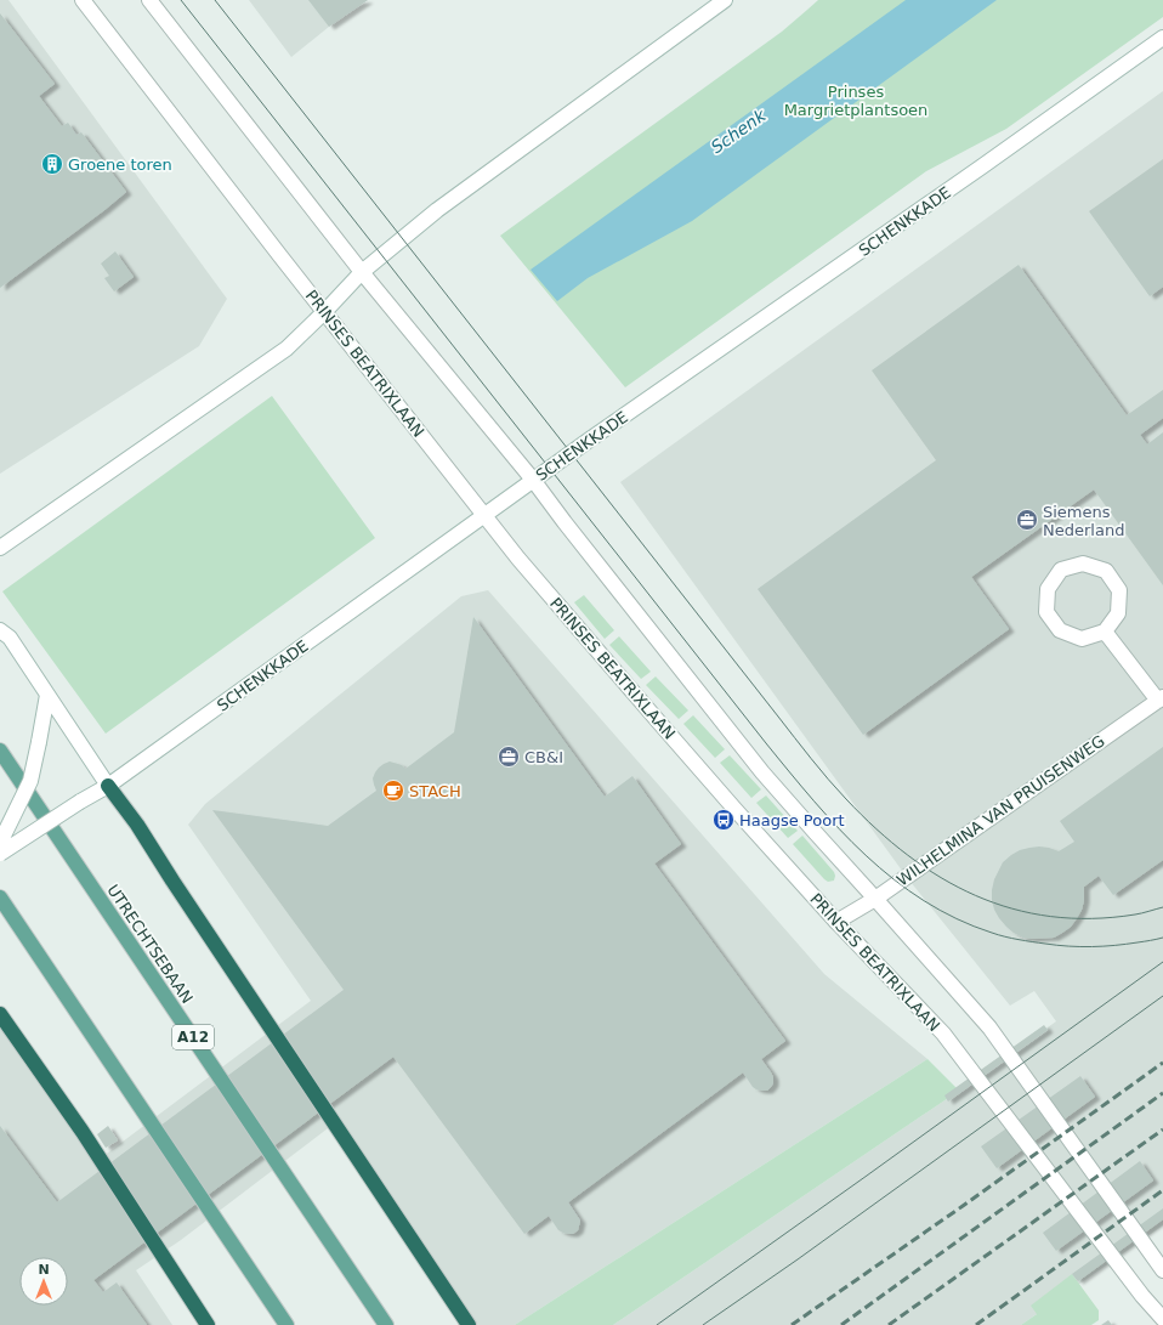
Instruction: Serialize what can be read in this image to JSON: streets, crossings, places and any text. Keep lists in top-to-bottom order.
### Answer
{
  "streets": {
    "main road": ["UTRECHTSEBAAN", "A12"],
    "street": ["SCHENKKADE", "PRINSES BEATRIXLAAN", "WILHELMINA VAN PRUISENWEG"]
  },
  "crossings": [
    ["SCHENKKADE", "PRINSES BEATRIXLAAN"],
    ["PRINSES BEATRIXLAAN", "WILHELMINA VAN PRUISENWEG"]
  ],
  "water": ["Schenk"],
  "parks": ["Prinses Margrietplantsoen"],
  "places": {
    "building": ["Groene toren"],
    "office": ["Siemens Nederland", "CB&I"],
    "cafe": ["STACH"],
    "bus stop": ["Haagse Poort"]
  },
  "north": "top"
}
